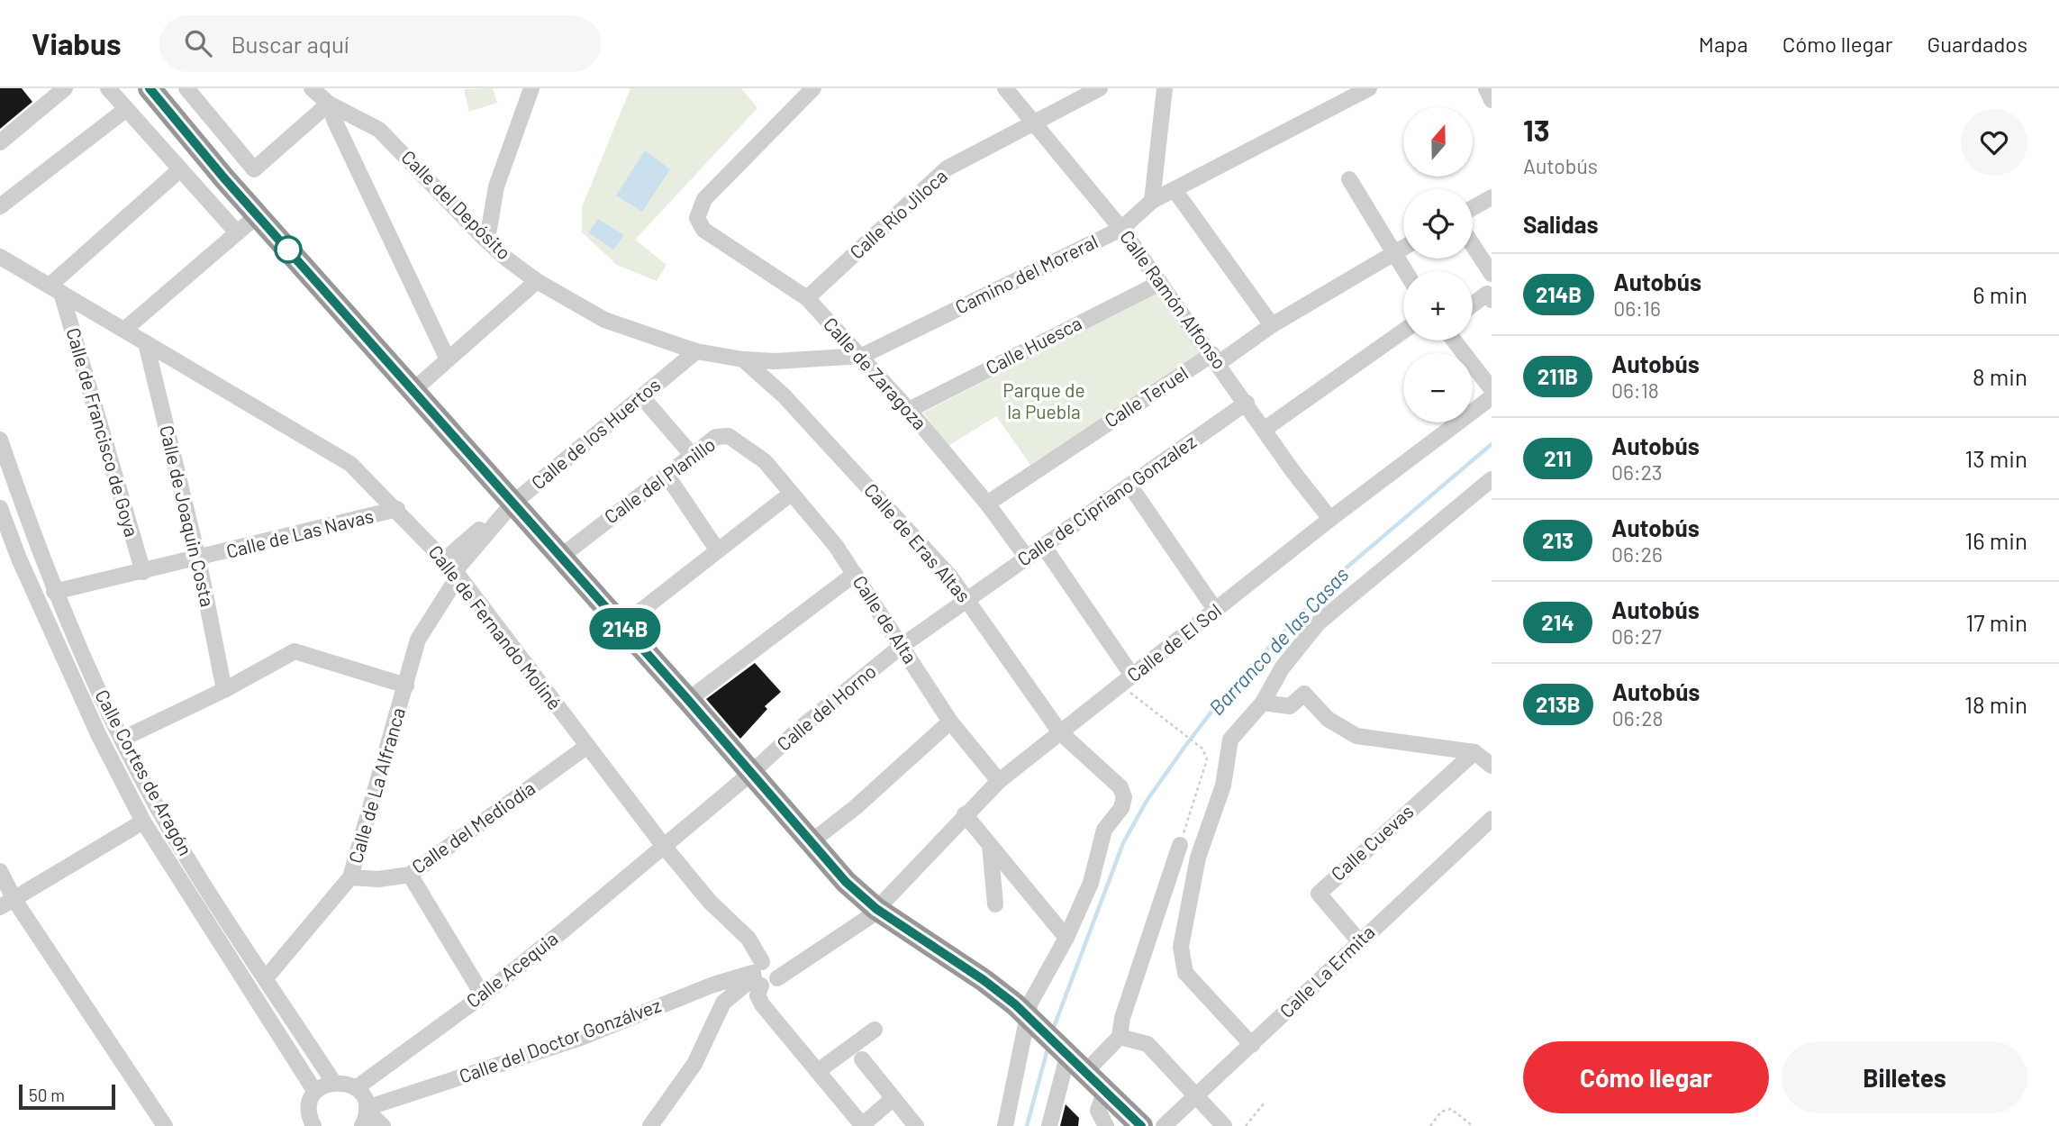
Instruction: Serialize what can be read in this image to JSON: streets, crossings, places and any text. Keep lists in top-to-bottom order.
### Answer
{
  "streets": {
    "street": [
      "Calle del Depósito",
      "Calle Río Jiloca",
      "Camino del Moreral",
      "Calle Ramón Alfonso",
      "Calle Huesca",
      "Calle de Zaragoza",
      "Calle Teruel",
      "Calle de Francisco de Goya",
      "Calle de los Huertos",
      "Calle del Planillo",
      "Calle de Cipriano Gonzalez",
      "Calle de Joaquin Costa",
      "Calle de Las Navas",
      "Calle de Eras Altas",
      "Calle de Alta",
      "Calle de Fernando Moliné",
      "Calle de El Sol",
      "Calle del Horno",
      "Calle Cortes de Aragón",
      "Calle de La Alfranca",
      "Calle del Mediodía",
      "Calle Cuevas",
      "Calle Acequia",
      "Calle La Ermita",
      "Calle del Doctor Gonzálvez"
    ]
  },
  "crossings": [
    ["Calle del Depósito", "Camino del Moreral"],
    ["Calle del Depósito", "Calle de Zaragoza"],
    ["Calle del Depósito", "Calle de los Huertos"],
    ["Calle del Depósito", "Calle de Eras Altas"],
    ["Calle Río Jiloca", "Calle Ramón Alfonso"],
    ["Calle Río Jiloca", "Calle de Zaragoza"],
    ["Camino del Moreral", "Calle Ramón Alfonso"],
    ["Camino del Moreral", "Calle de Zaragoza"],
    ["Calle Ramón Alfonso", "Calle Huesca"],
    ["Calle Ramón Alfonso", "Calle Teruel"],
    ["Calle Ramón Alfonso", "Calle de Cipriano Gonzalez"],
    ["Calle Ramón Alfonso", "Calle de El Sol"],
    ["Calle Huesca", "Calle de Zaragoza"],
    ["Calle de Zaragoza", "Calle Teruel"],
    ["Calle de Zaragoza", "Calle de Cipriano Gonzalez"],
    ["Calle de Francisco de Goya", "Calle de Las Navas"],
    ["Calle de Francisco de Goya", "Calle de Fernando Moliné"],
    ["Calle de los Huertos", "Calle de Fernando Moliné"],
    ["Calle de los Huertos", "Calle de La Alfranca"],
    ["Calle del Planillo", "Calle de Alta"],
    ["Calle de Cipriano Gonzalez", "Calle de Eras Altas"],
    ["Calle de Cipriano Gonzalez", "Calle del Horno"],
    ["Calle de Joaquin Costa", "Calle de Las Navas"],
    ["Calle de Joaquin Costa", "Calle de Fernando Moliné"],
    ["Calle de Las Navas", "Calle de Fernando Moliné"],
    ["Calle de Las Navas", "Calle Cortes de Aragón"],
    ["Calle de Eras Altas", "Calle de El Sol"],
    ["Calle de Eras Altas", "Calle del Horno"],
    ["Calle de Alta", "Calle de El Sol"],
    ["Calle de Alta", "Calle del Horno"],
    ["Calle de Fernando Moliné", "Calle del Horno"],
    ["Calle de Fernando Moliné", "Calle de La Alfranca"],
    ["Calle de Fernando Moliné", "Calle del Mediodía"],
    ["Calle de Fernando Moliné", "Calle Acequia"],
    ["Calle de Fernando Moliné", "Calle del Doctor Gonzálvez"],
    ["Calle del Horno", "Calle Acequia"],
    ["Calle Cortes de Aragón", "Calle de La Alfranca"],
    ["Calle de La Alfranca", "Calle del Mediodía"],
    ["Calle Cuevas", "Calle La Ermita"]
  ],
  "water": ["Barranco de las Casas"],
  "parks": ["Parque de la Puebla"],
  "lines": ["bus line 214B"],
  "scale_bar": "50 m",
  "north": "top",
  "page": {
    "header": "Viabus",
    "search": "Buscar aquí",
    "nav": ["Mapa", "Cómo llegar", "Guardados"],
    "on_map": "214B",
    "heading": [
      ["13", "Autobús"],
      "Salidas"
    ],
    "map_buttons": ["+", "−"],
    "list": [
      {
        "mark": "214B",
        "name": "Autobús",
        "note": "06:16",
        "value": "6 min"
      },
      {
        "mark": "211B",
        "name": "Autobús",
        "note": "06:18",
        "value": "8 min"
      },
      {
        "mark": "211",
        "name": "Autobús",
        "note": "06:23",
        "value": "13 min"
      },
      {
        "mark": "213",
        "name": "Autobús",
        "note": "06:26",
        "value": "16 min"
      },
      {
        "mark": "214",
        "name": "Autobús",
        "note": "06:27",
        "value": "17 min"
      },
      {
        "mark": "213B",
        "name": "Autobús",
        "note": "06:28",
        "value": "18 min"
      }
    ],
    "buttons": ["Cómo llegar", "Billetes"],
    "scale": "50 m"
  }
}
